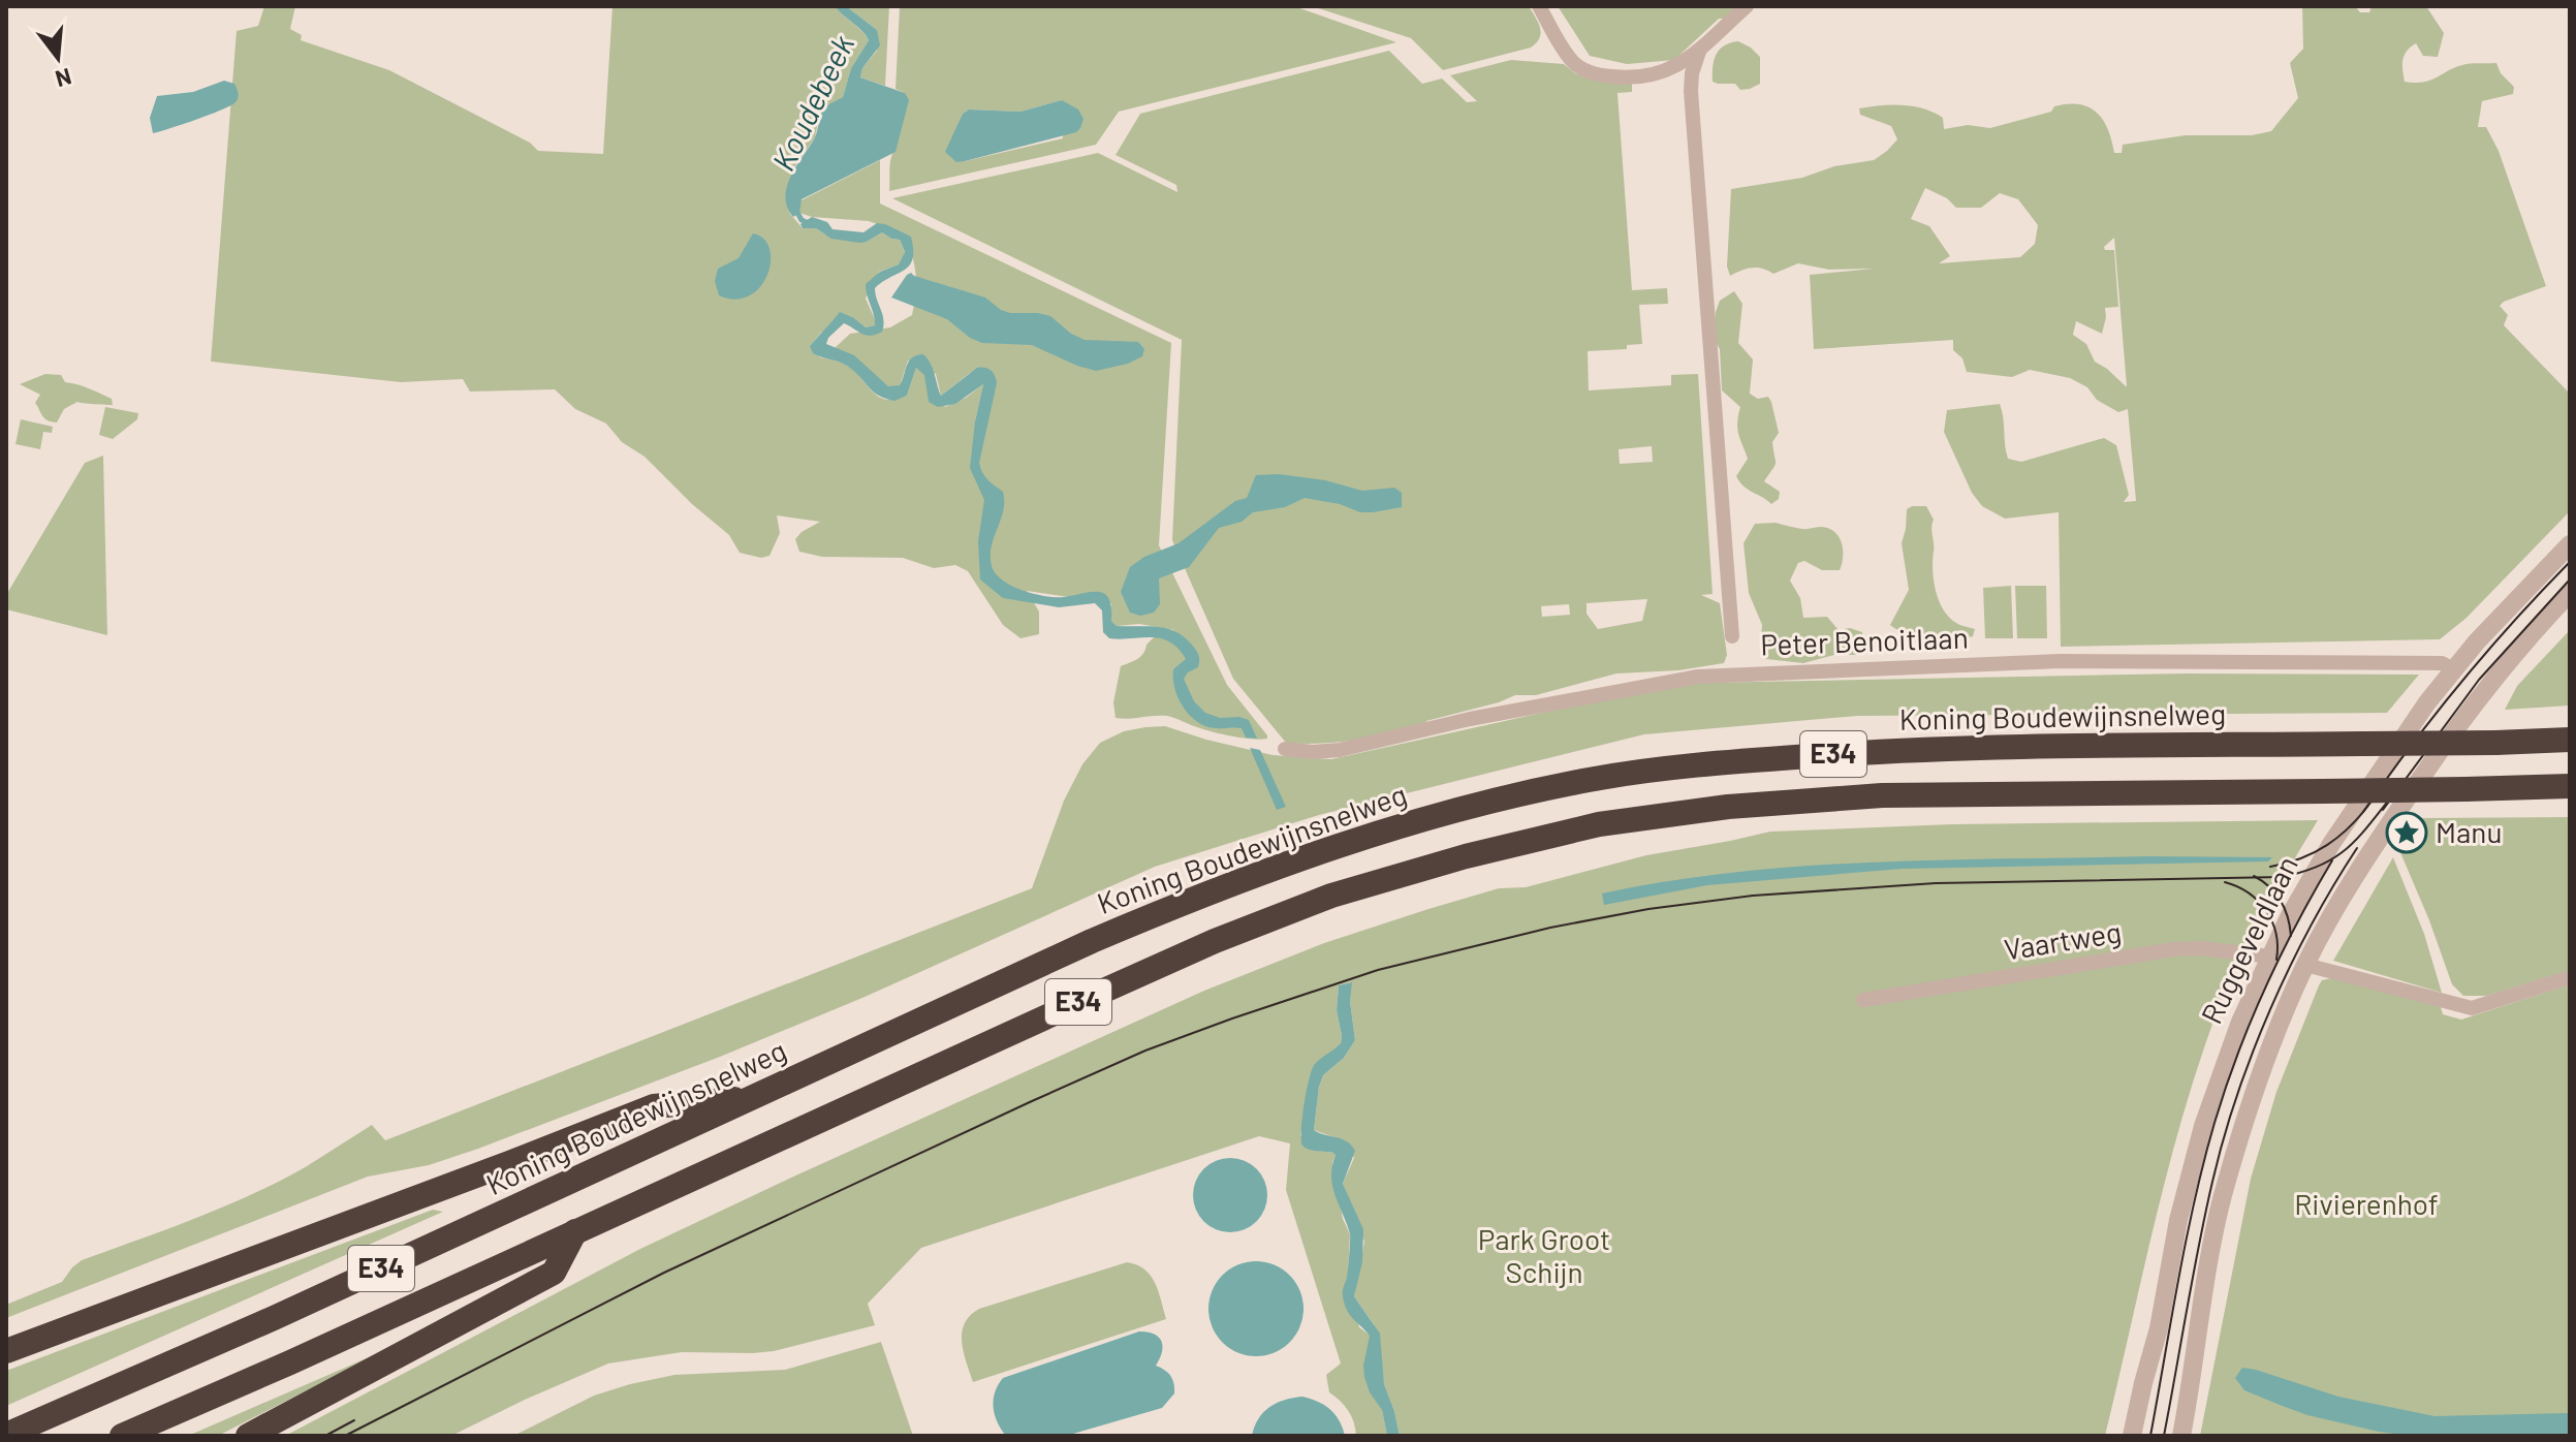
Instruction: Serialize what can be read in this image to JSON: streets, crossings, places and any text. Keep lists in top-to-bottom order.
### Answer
{
  "streets": {
    "highway": ["Koning Boudewijnsnelweg", "E34"],
    "street": ["Peter Benoitlaan", "Ruggeveldlaan", "Vaartweg"]
  },
  "crossings": [
    ["Peter Benoitlaan", "Ruggeveldlaan"],
    ["Ruggeveldlaan", "Vaartweg"]
  ],
  "water": ["Koudebeek"],
  "parks": ["Rivierenhof", "Park Groot Schijn"],
  "places": {
    "place": ["Manu"]
  },
  "north": "bottom"
}
